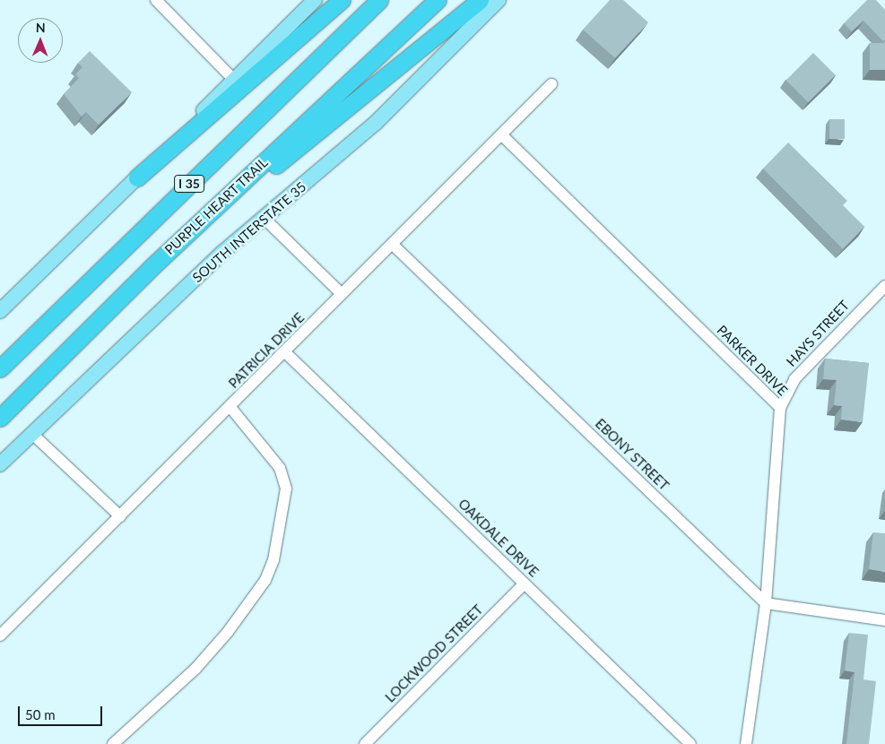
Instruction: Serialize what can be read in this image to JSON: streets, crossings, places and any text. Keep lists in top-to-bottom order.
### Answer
{
  "streets": {
    "highway": ["I 35", "PURPLE HEART TRAIL"],
    "main road": ["SOUTH INTERSTATE 35"],
    "street": [
      "HAYS STREET",
      "PATRICIA DRIVE",
      "PARKER DRIVE",
      "EBONY STREET",
      "OAKDALE DRIVE",
      "LOCKWOOD STREET"
    ]
  },
  "crossings": [
    ["HAYS STREET", "PARKER DRIVE"],
    ["PATRICIA DRIVE", "PARKER DRIVE"],
    ["PATRICIA DRIVE", "EBONY STREET"],
    ["PATRICIA DRIVE", "OAKDALE DRIVE"],
    ["PARKER DRIVE", "EBONY STREET"],
    ["OAKDALE DRIVE", "LOCKWOOD STREET"]
  ],
  "scale_bar": "50 m",
  "north": "top"
}
